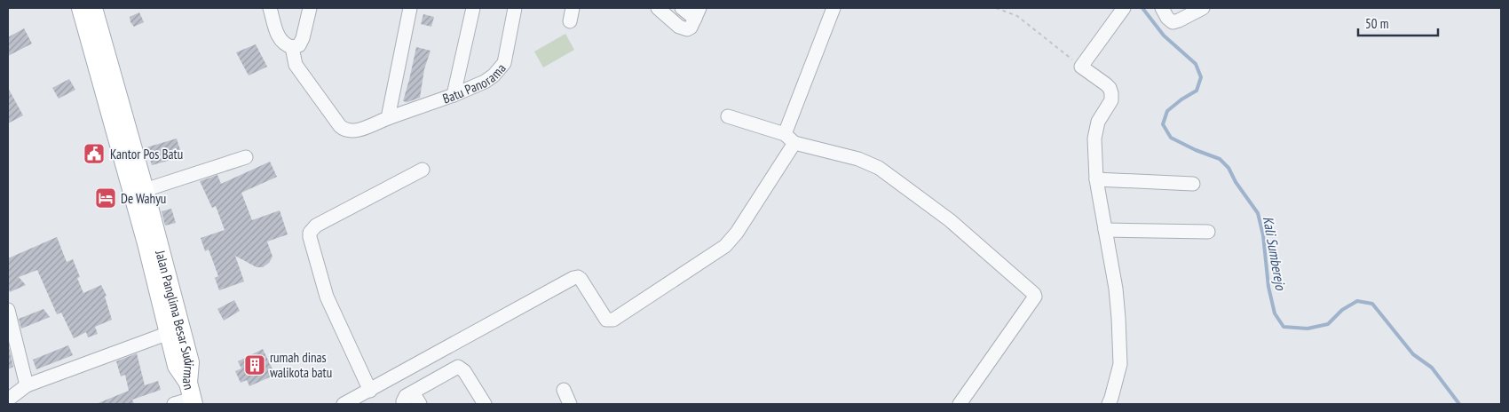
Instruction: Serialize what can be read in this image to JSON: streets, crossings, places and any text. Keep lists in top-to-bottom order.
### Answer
{
  "streets": {
    "main road": ["Jalan Panglima Besar Sudirman"],
    "street": ["Batu Panorama"]
  },
  "water": ["Kali Sumberejo"],
  "places": {
    "public building": ["Kantor Pos Batu"],
    "hotel": ["De Wahyu"],
    "building": ["rumah dinas walikota batu"]
  },
  "scale_bar": "50 m"
}
